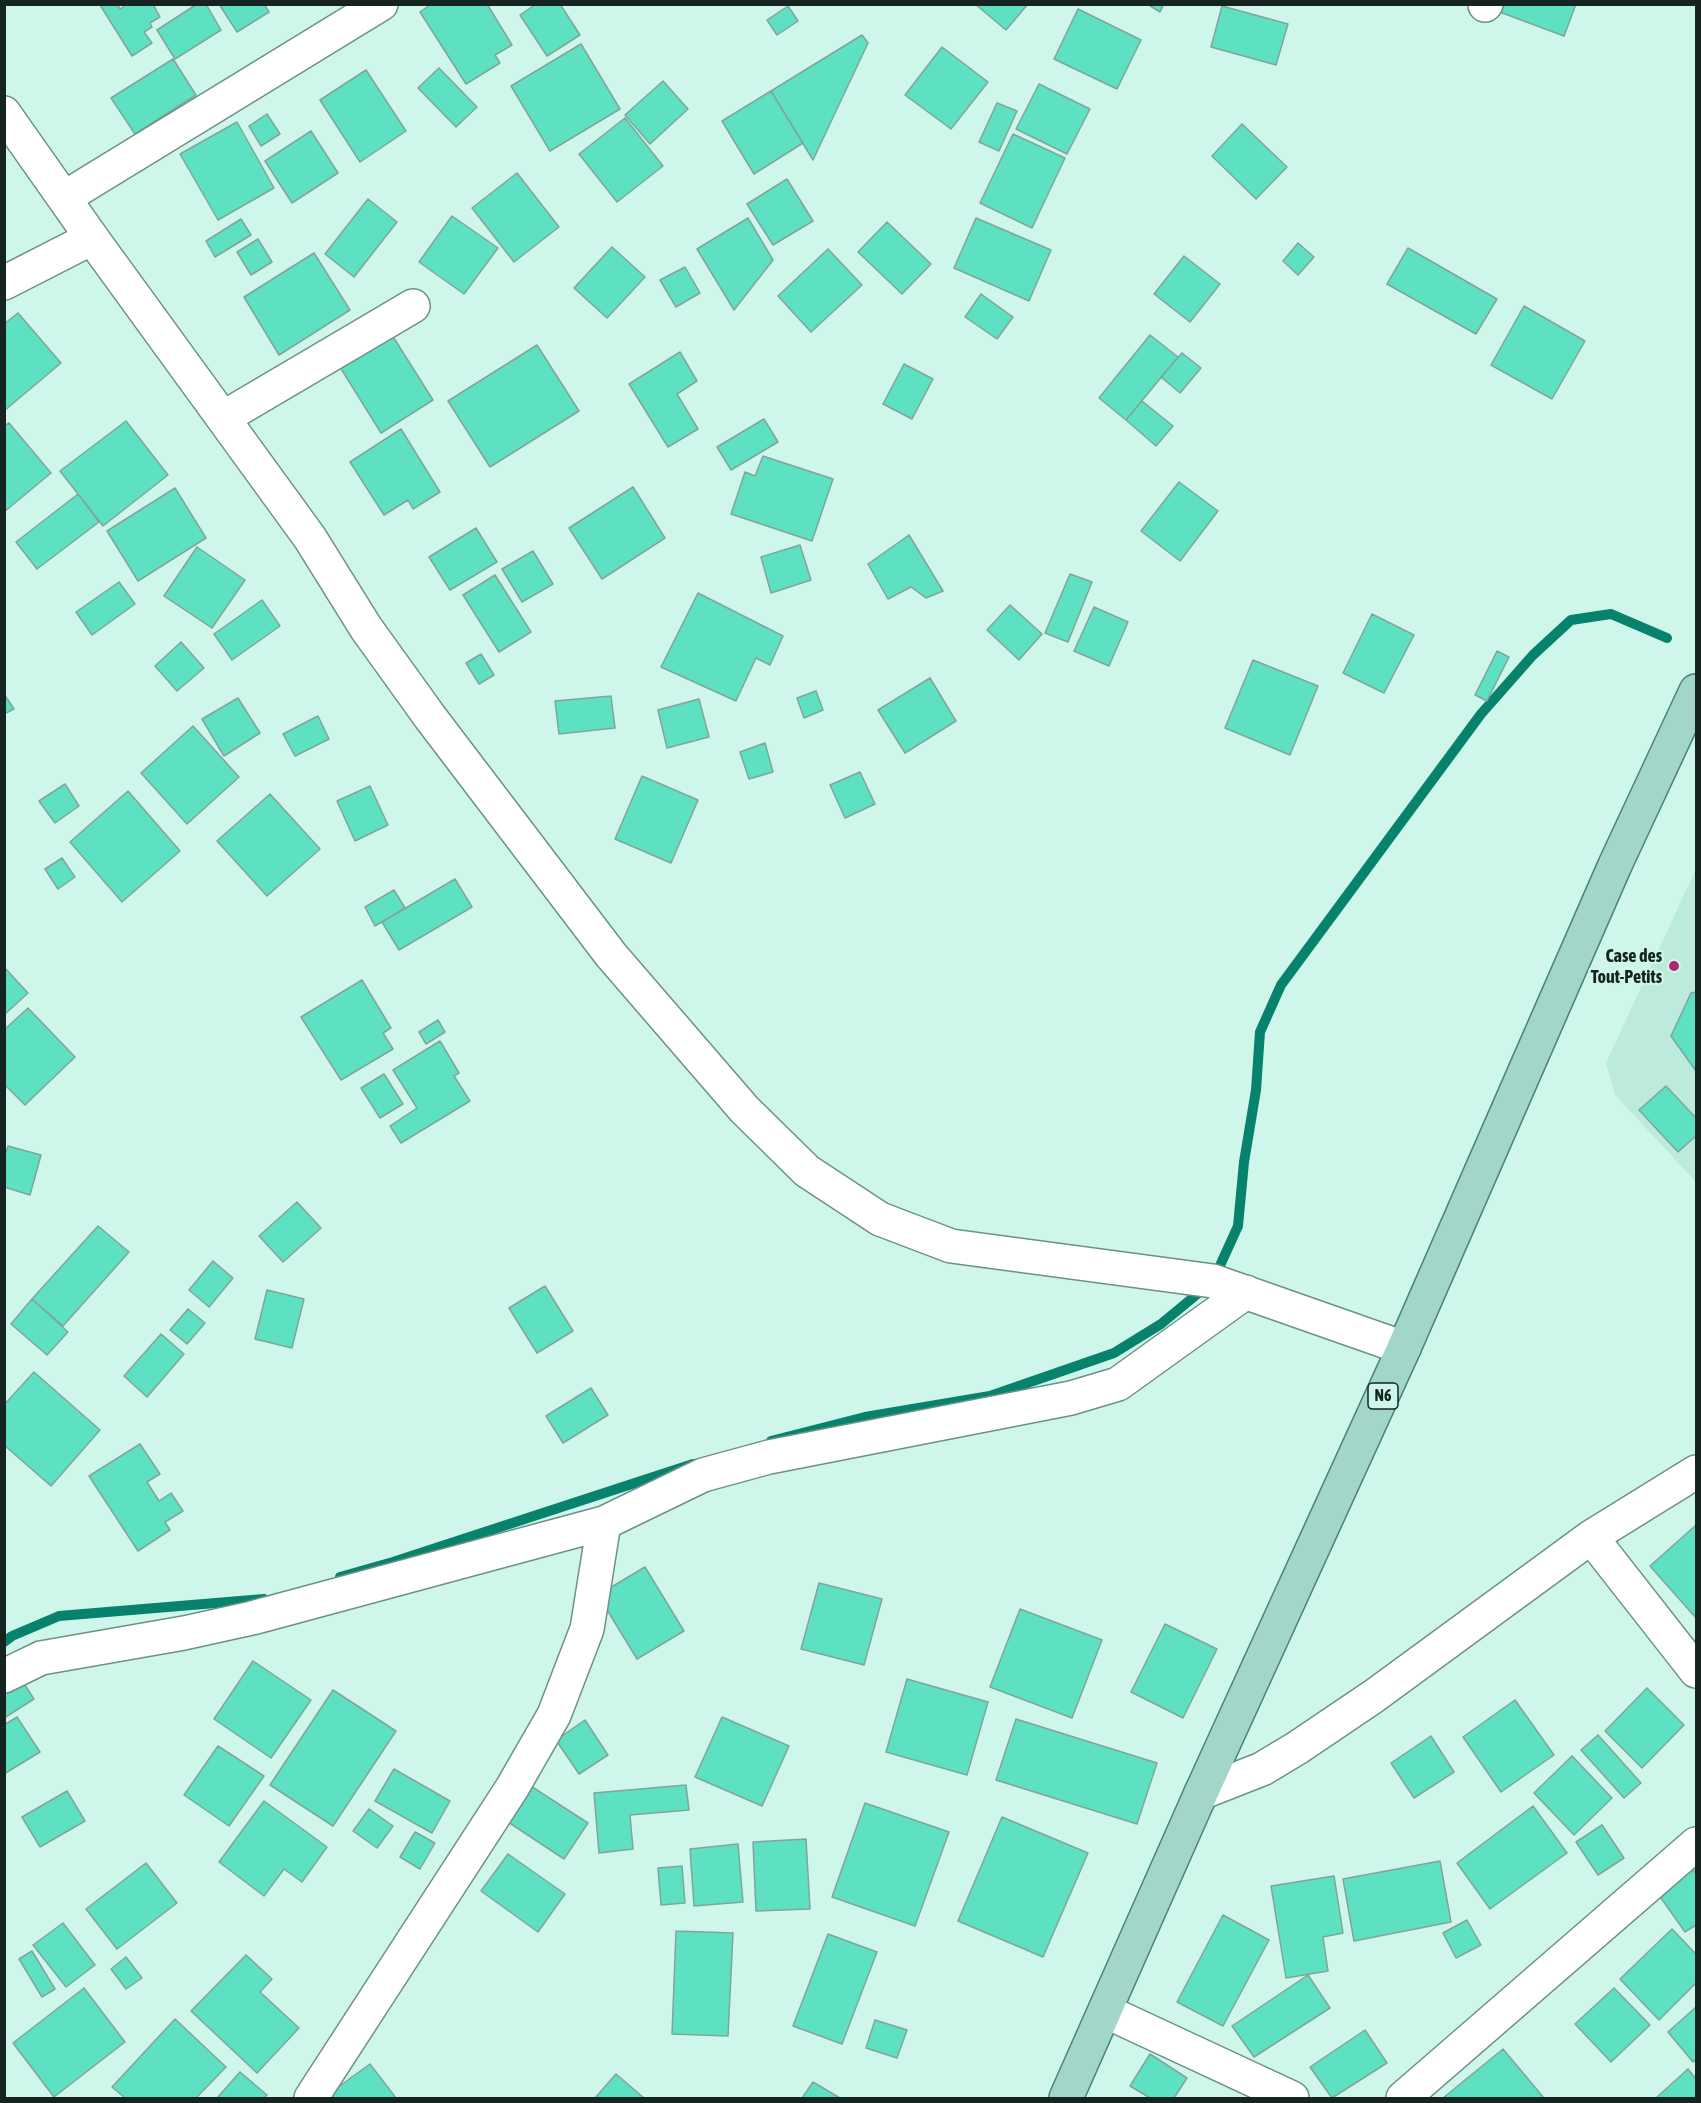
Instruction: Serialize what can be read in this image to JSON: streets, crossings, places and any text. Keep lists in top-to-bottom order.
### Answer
{
  "streets": {
    "main road": ["N6"]
  },
  "places": ["Case des Tout-Petits"]
}
